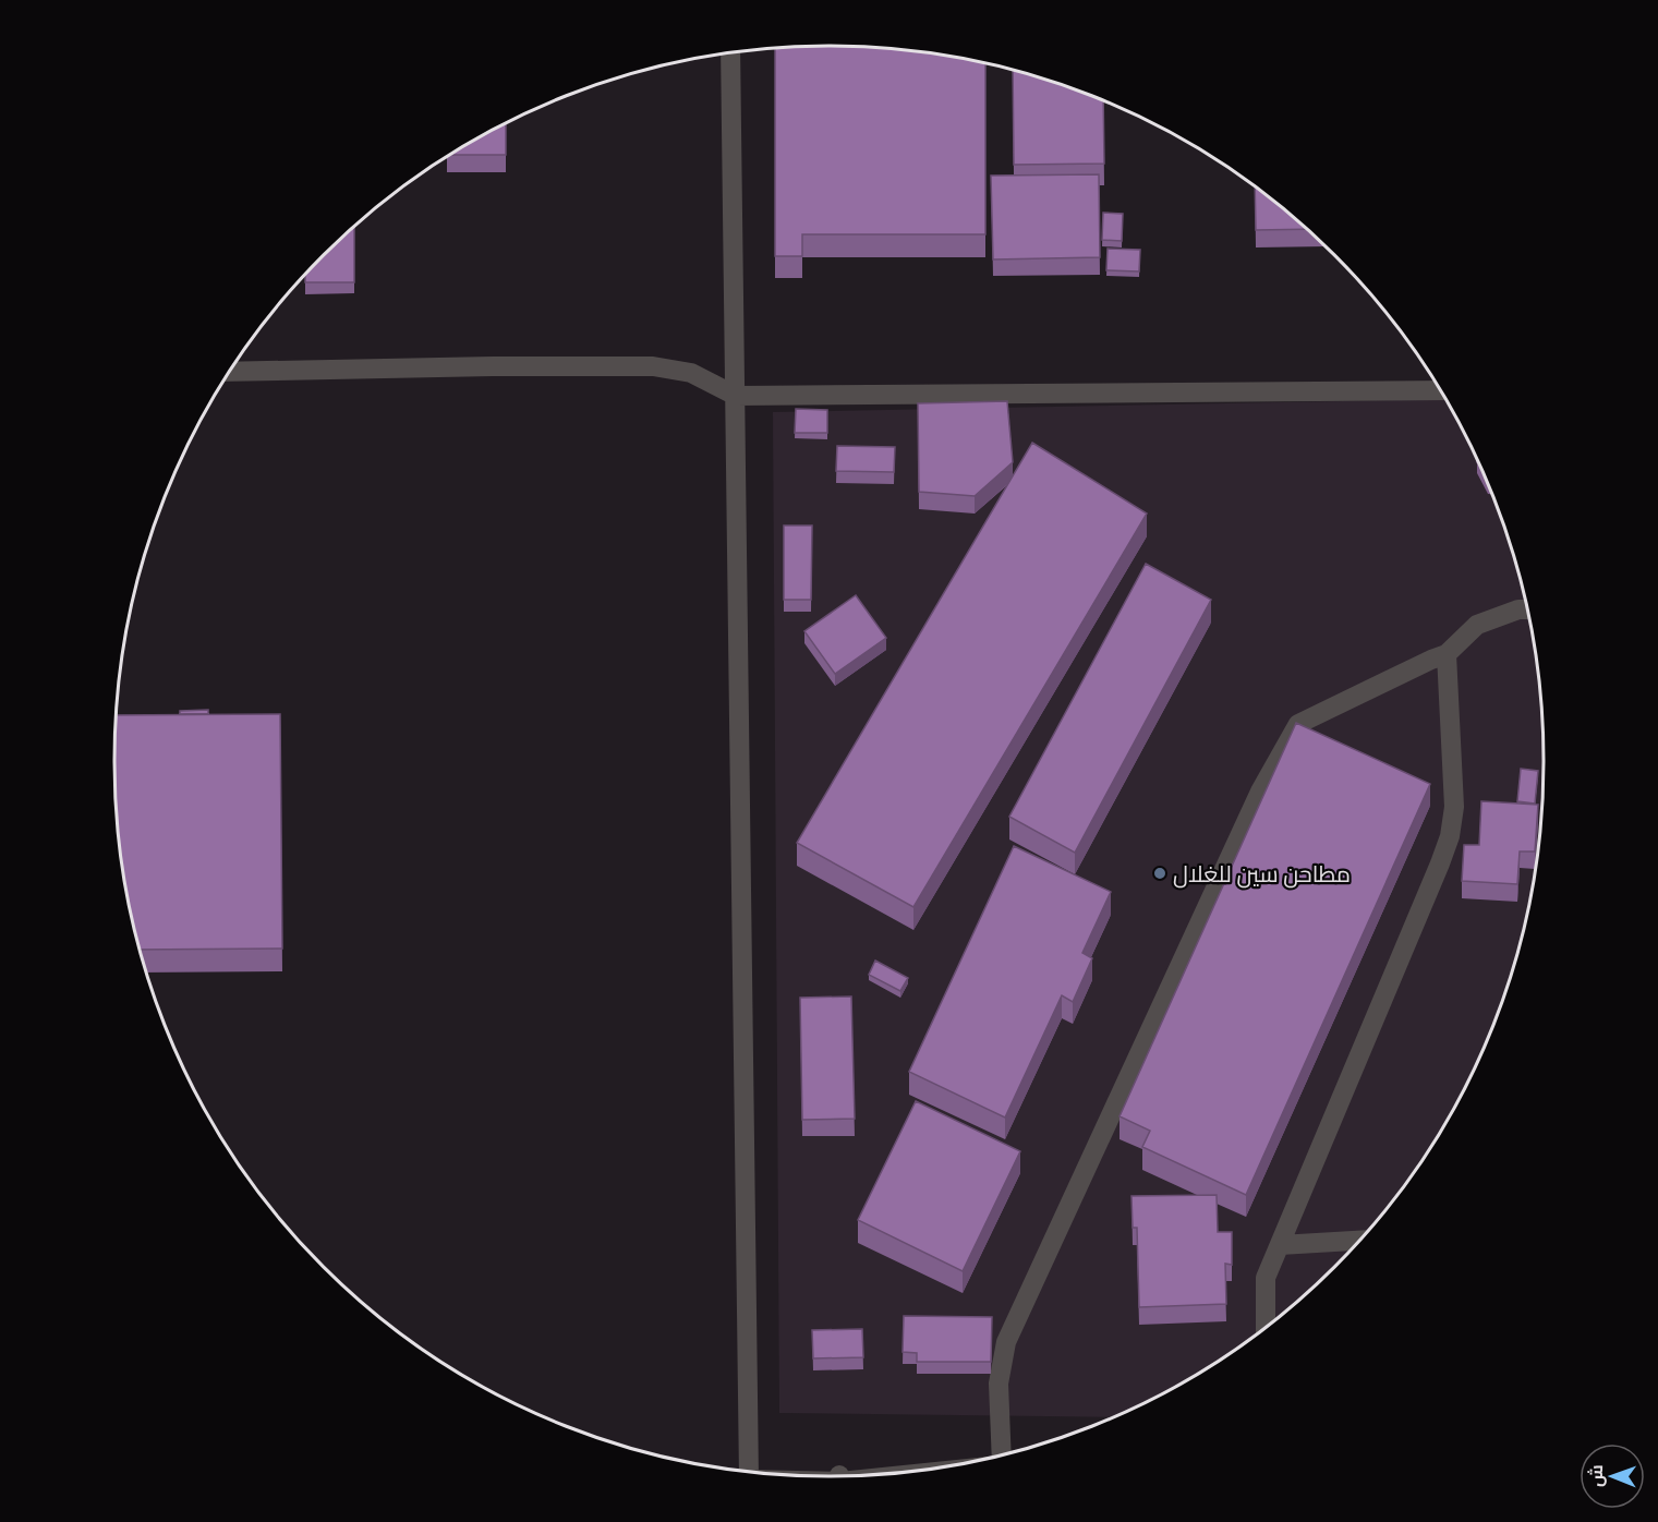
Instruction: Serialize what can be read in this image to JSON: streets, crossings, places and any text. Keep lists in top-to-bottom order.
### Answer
{
  "places": ["مطاحن سين للغلال"],
  "north": "left"
}
